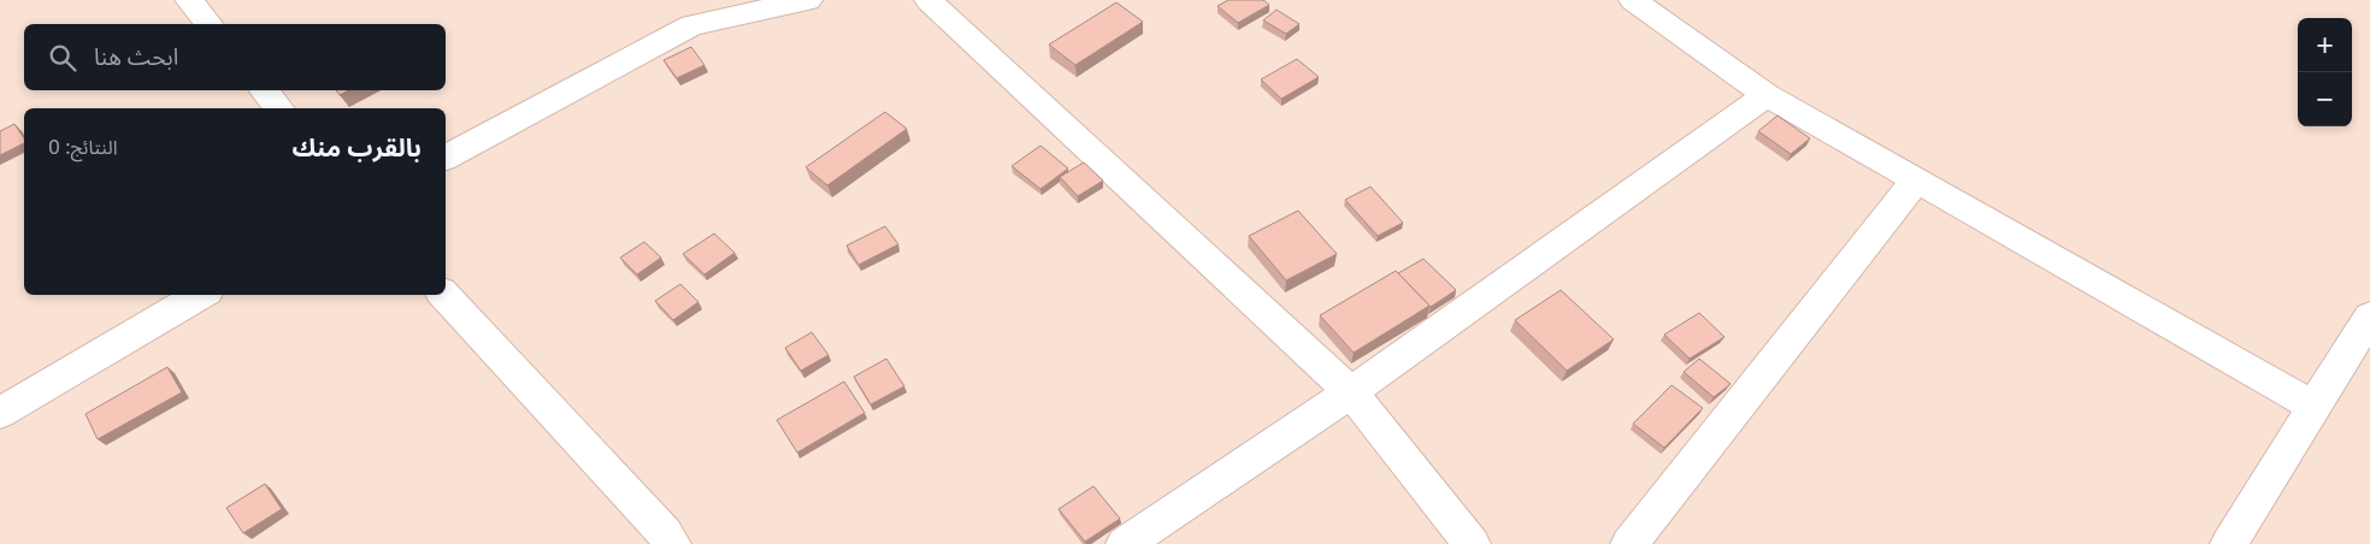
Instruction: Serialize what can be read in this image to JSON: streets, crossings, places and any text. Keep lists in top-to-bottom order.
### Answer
{
  "page": {
    "map_buttons": ["+", "−"],
    "search": "ابحث هنا",
    "heading": ["بالقرب منك", "النتائج: 0"]
  }
}
